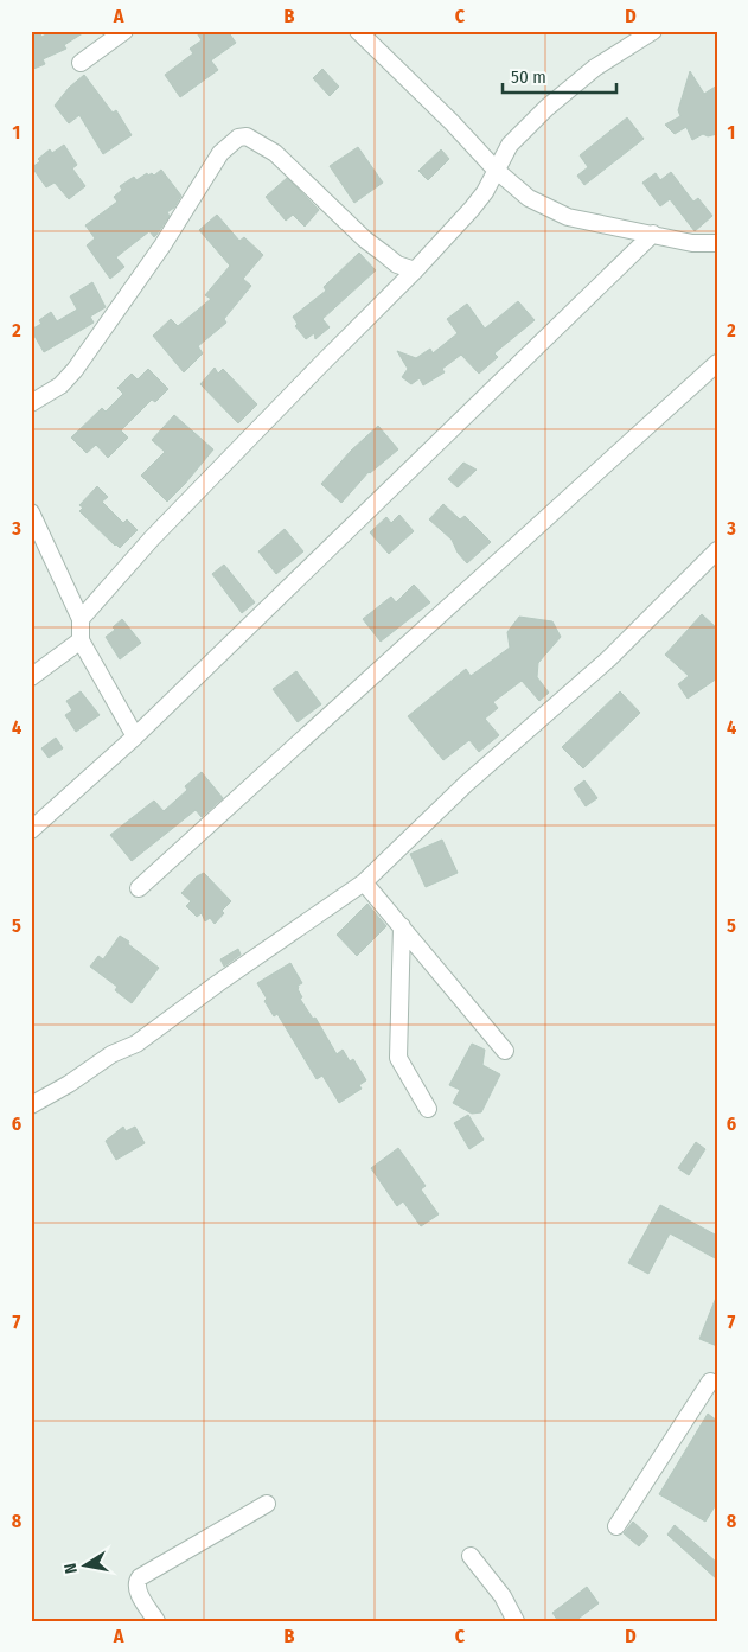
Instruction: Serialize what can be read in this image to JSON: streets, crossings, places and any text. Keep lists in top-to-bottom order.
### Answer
{
  "scale_bar": "50 m",
  "north": "left",
  "grid": {
    "columns": [
      "A",
      "B",
      "C",
      "D"
    ],
    "rows": [
      "1",
      "2",
      "3",
      "4",
      "5",
      "6",
      "7",
      "8"
    ]
  }
}
